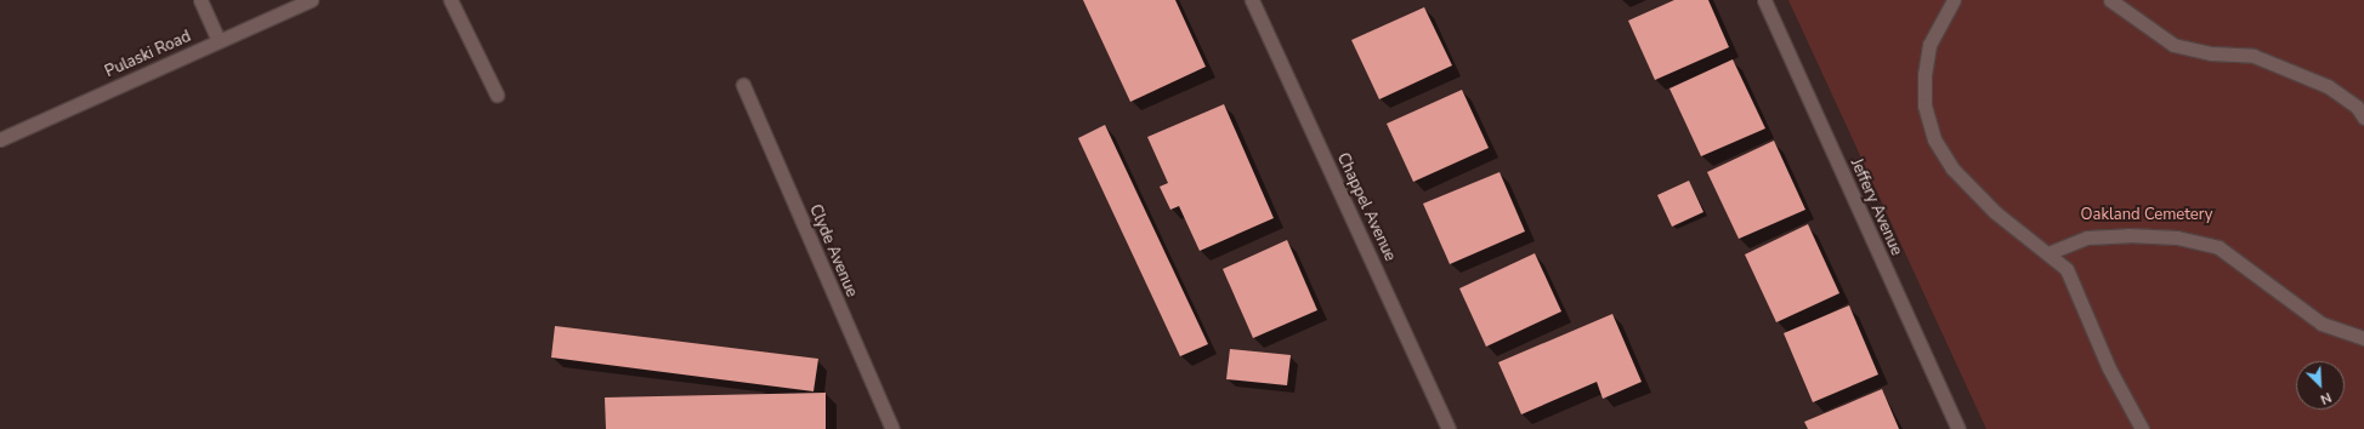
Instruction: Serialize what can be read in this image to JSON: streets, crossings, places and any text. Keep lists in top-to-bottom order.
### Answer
{
  "streets": {
    "street": [
      "Pulaski Road",
      "Chappel Avenue",
      "Jeffery Avenue",
      "Clyde Avenue"
    ]
  },
  "parks": ["Oakland Cemetery"],
  "north": "bottom right"
}
